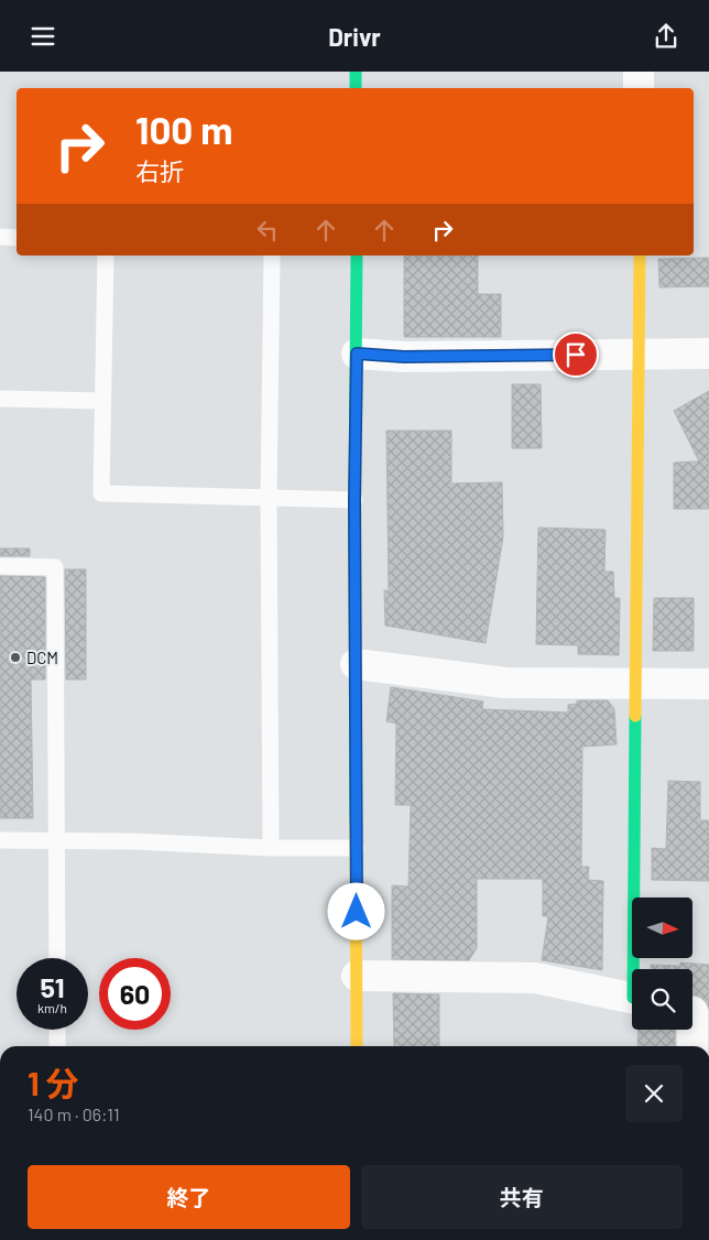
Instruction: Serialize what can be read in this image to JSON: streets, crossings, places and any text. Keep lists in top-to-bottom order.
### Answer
{
  "places": ["DCM"],
  "north": "right",
  "page": {
    "header": "Drivr",
    "turn": ["100 m", "右折"],
    "speed": "51 km/h",
    "limit": "60",
    "heading": ["1 分", "140 m · 06:11"],
    "buttons": ["終了", "共有"]
  }
}
